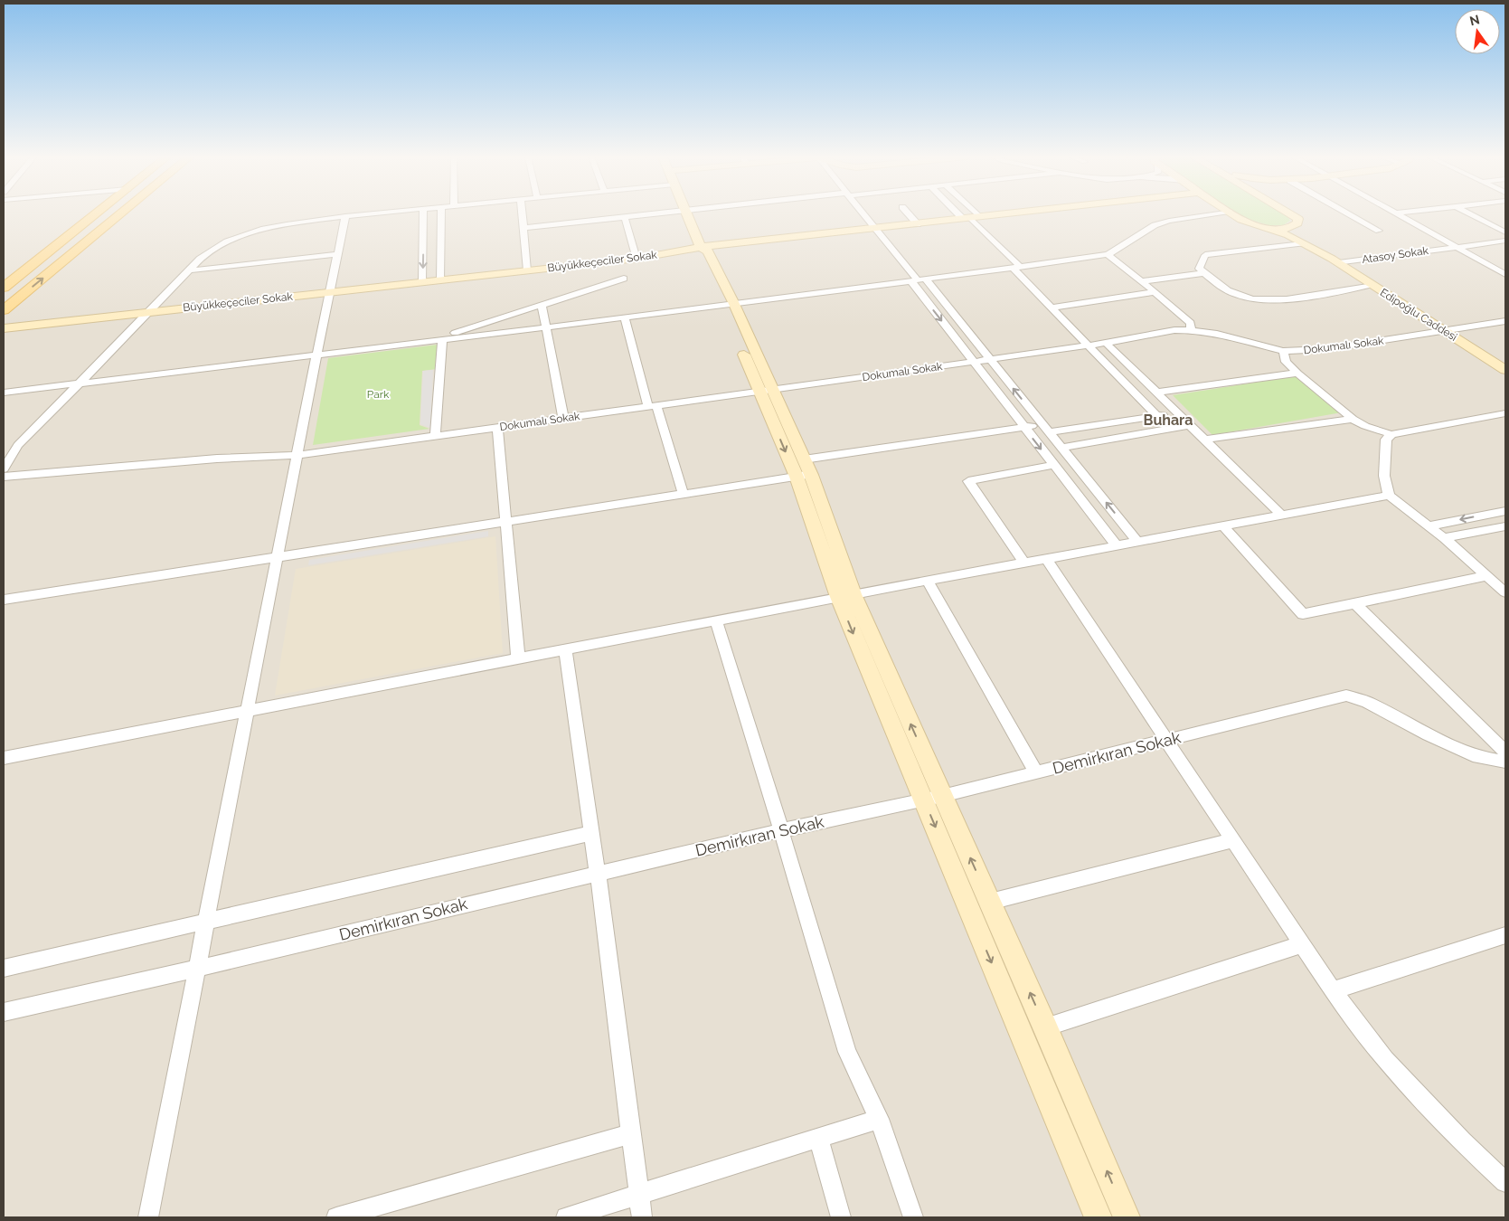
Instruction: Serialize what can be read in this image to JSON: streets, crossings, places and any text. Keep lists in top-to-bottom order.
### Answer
{
  "streets": {
    "street": [
      "Atasoy Sokak",
      "Büyükkeçeciler Sokak",
      "Edipoğlu Caddesi",
      "Dokumalı Sokak",
      "Demirkıran Sokak"
    ]
  },
  "crossings": [
    ["Atasoy Sokak", "Edipoğlu Caddesi"],
    ["Edipoğlu Caddesi", "Dokumalı Sokak"]
  ],
  "districts": ["Buhara"],
  "parks": ["Park"],
  "north": "top"
}
